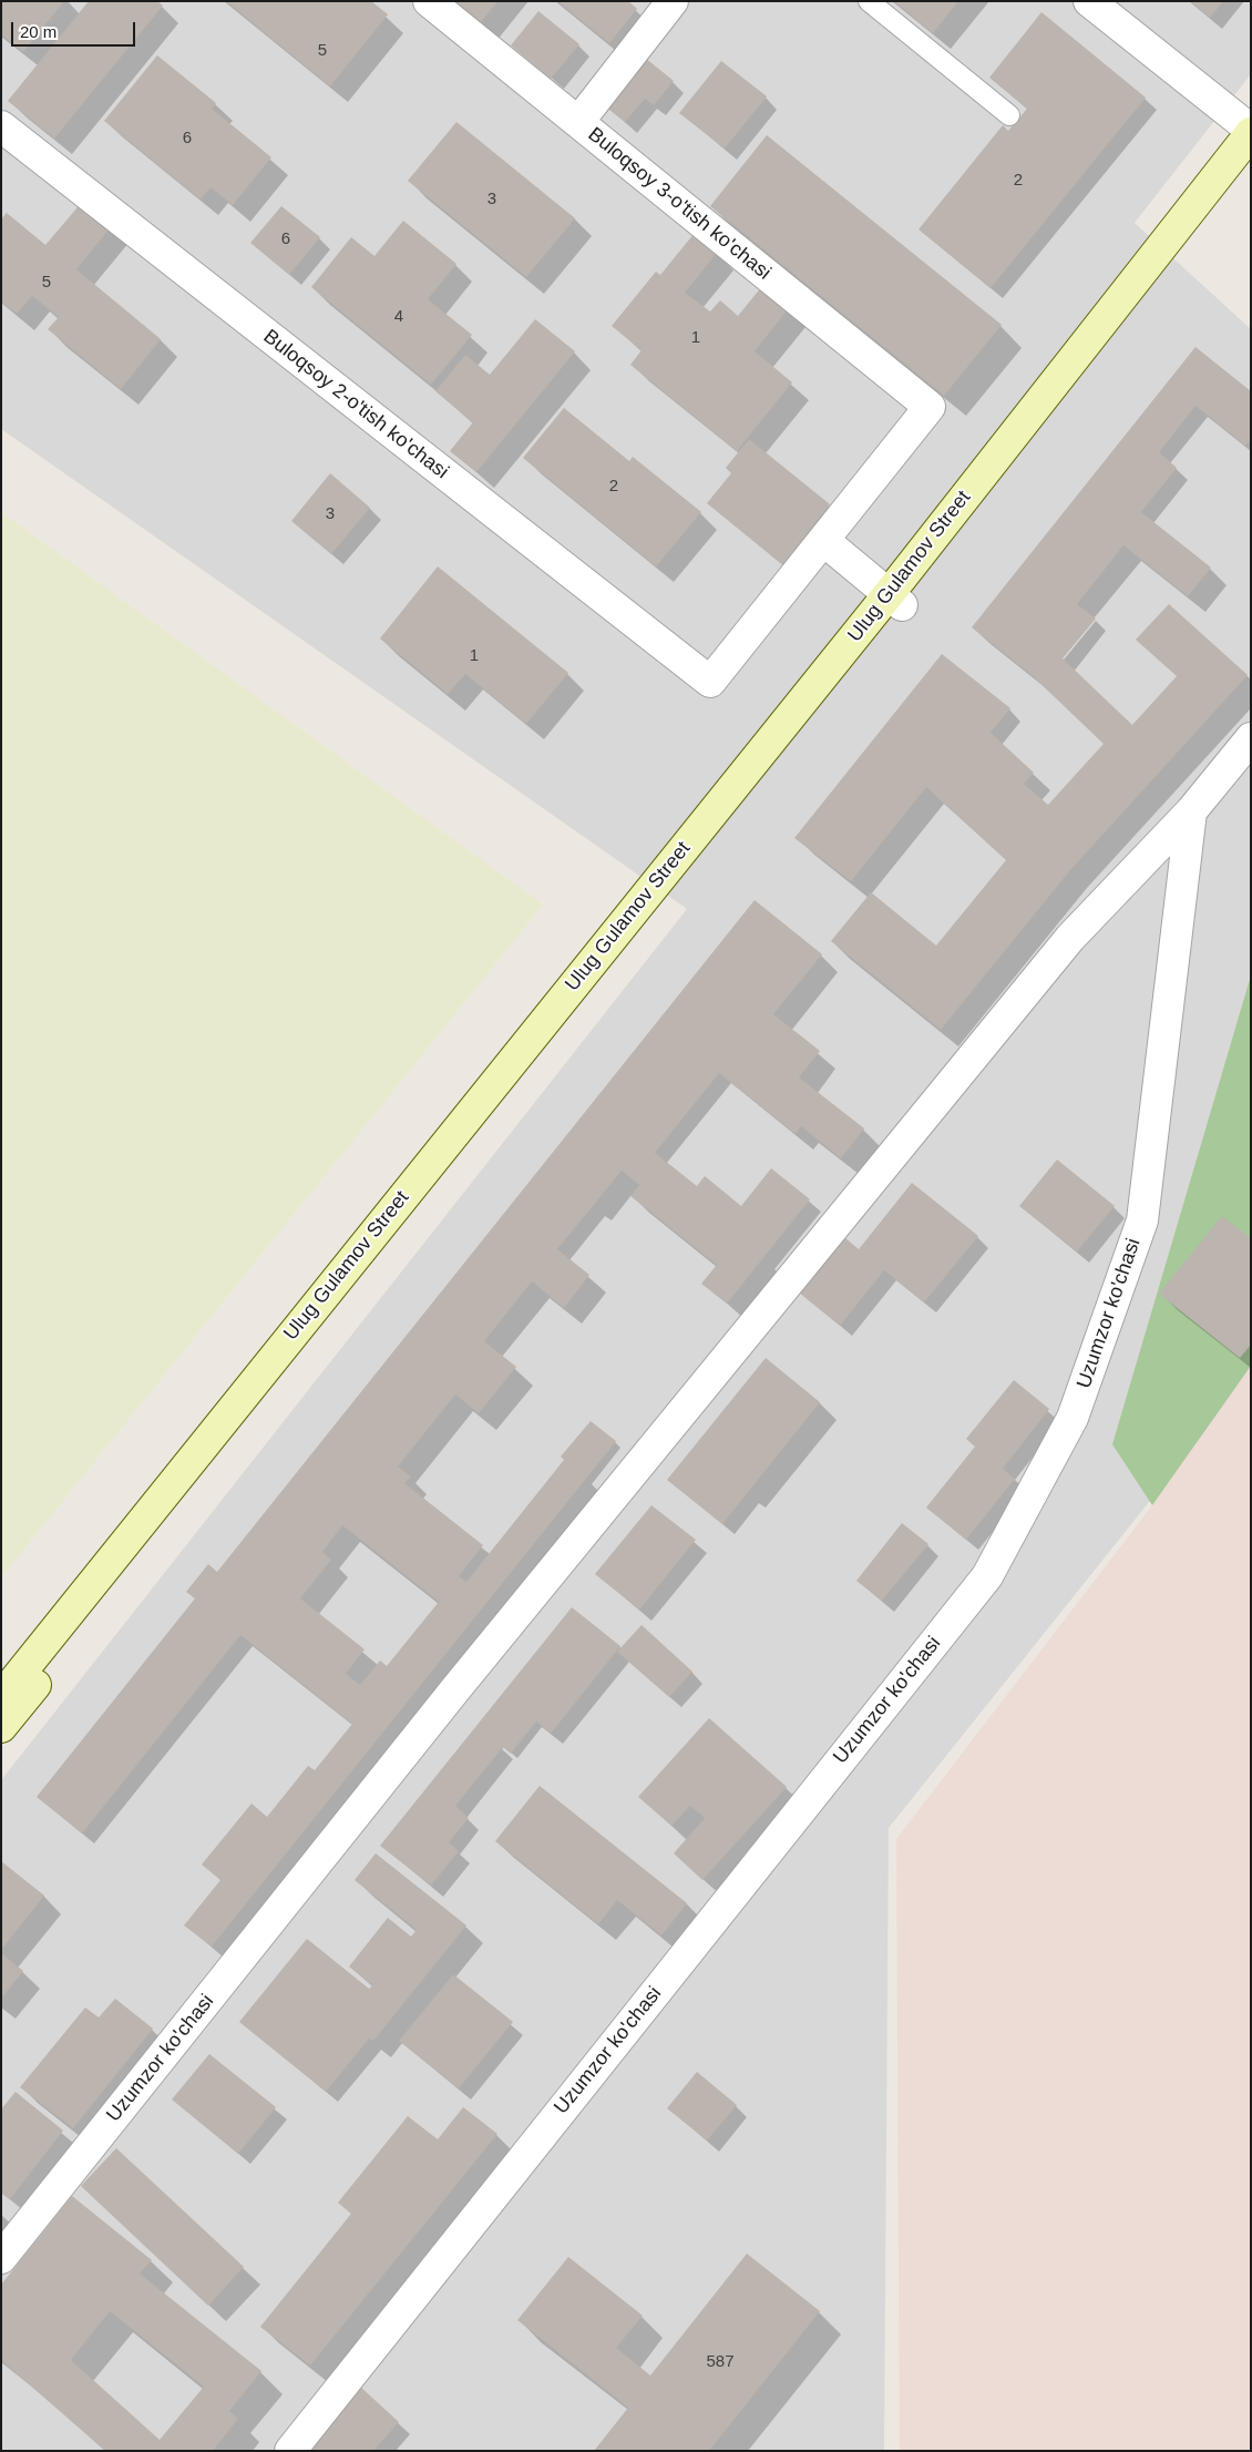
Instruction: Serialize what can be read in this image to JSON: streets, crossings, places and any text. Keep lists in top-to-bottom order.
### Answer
{
  "streets": {
    "main road": ["Ulug Gulamov Street"],
    "street": ["Buloqsoy 3-o'tish ko'chasi", "Buloqsoy 2-o'tish ko'chasi", "Uzumzor ko'chasi"]
  },
  "crossings": [
    ["Buloqsoy 3-o'tish ko'chasi", "Buloqsoy 2-o'tish ko'chasi"]
  ],
  "house_numbers": [
    "5",
    "6",
    "2",
    "3",
    "6",
    "5",
    "4",
    "1",
    "2",
    "3",
    "1",
    "587"
  ],
  "scale_bar": "20 m"
}
